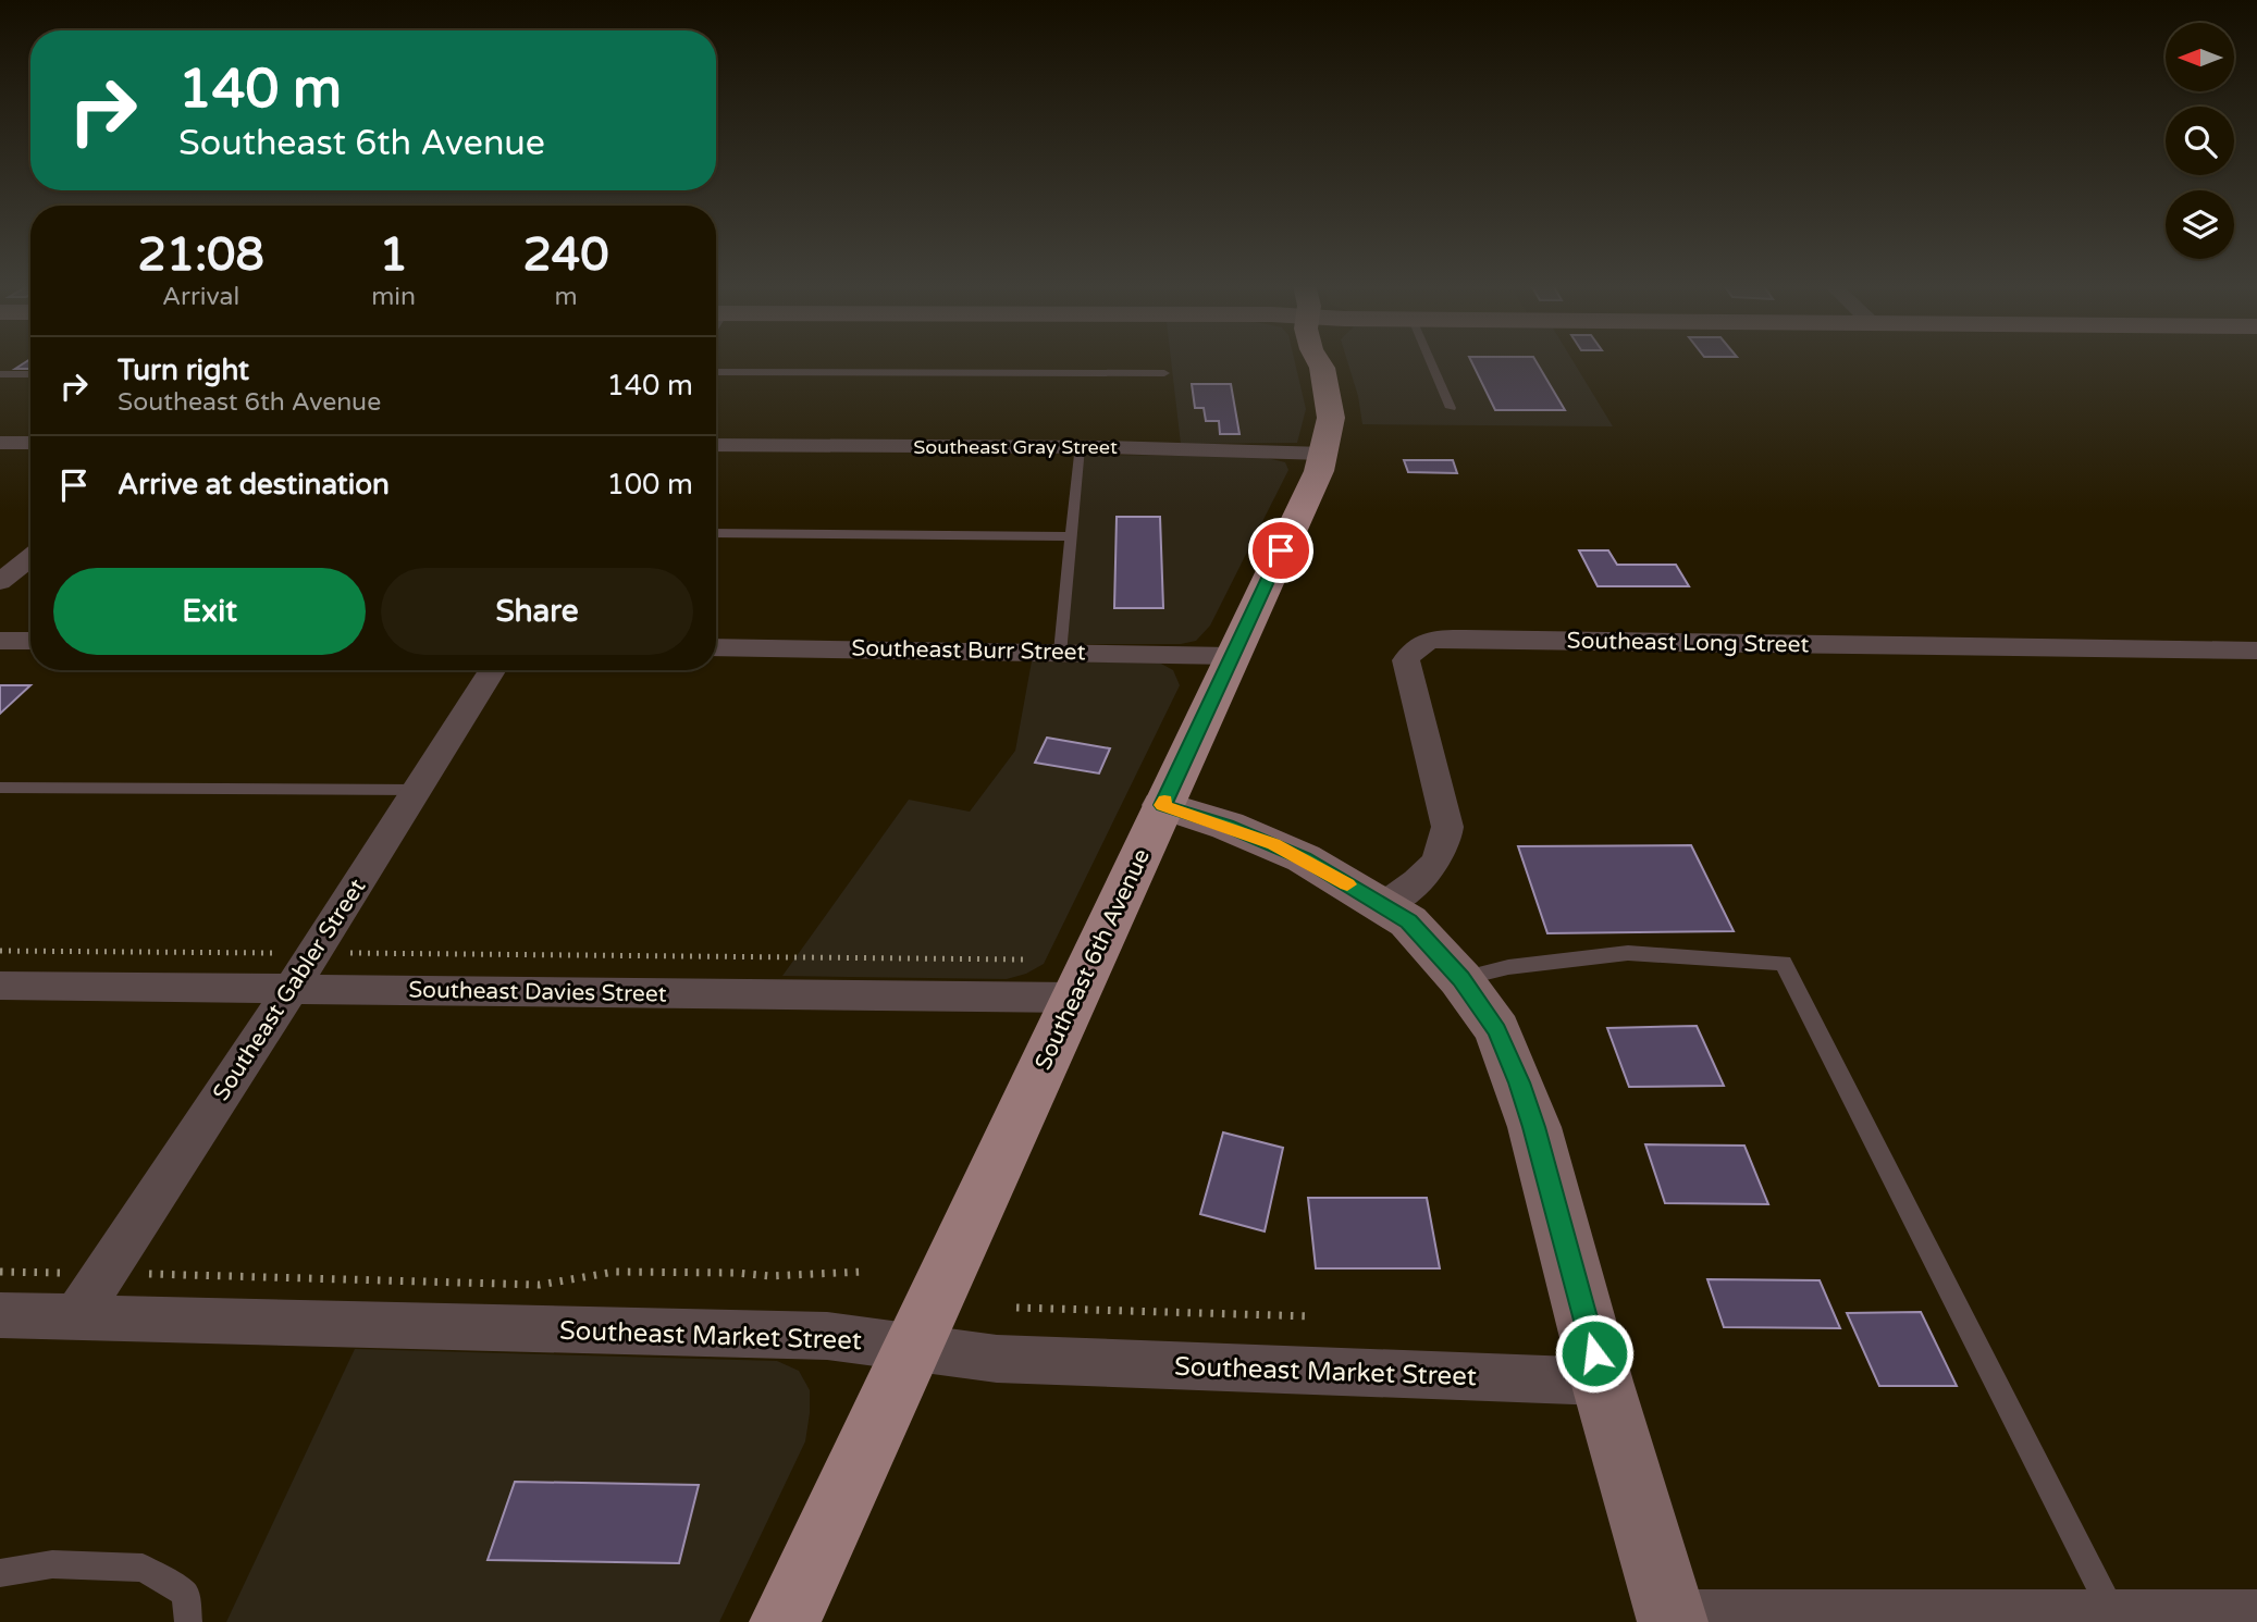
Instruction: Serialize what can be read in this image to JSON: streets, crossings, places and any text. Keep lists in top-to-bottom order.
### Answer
{
  "streets": {
    "main road": ["Southeast 6th Avenue"],
    "street": [
      "Southeast Gray Street",
      "Southeast Long Street",
      "Southeast Burr Street",
      "Southeast Gabler Street",
      "Southeast Davies Street",
      "Southeast Market Street"
    ]
  },
  "crossings": [
    ["Southeast Gray Street", "Southeast 6th Avenue"],
    ["Southeast Burr Street", "Southeast 6th Avenue"],
    ["Southeast 6th Avenue", "Southeast Davies Street"],
    ["Southeast 6th Avenue", "Southeast Market Street"],
    ["Southeast Gabler Street", "Southeast Davies Street"],
    ["Southeast Gabler Street", "Southeast Market Street"]
  ],
  "north": "left",
  "page": {
    "turn": ["140 m", "Southeast 6th Avenue"],
    "eta": [
      "21:08",
      "Arrival",
      "1",
      "min",
      "240",
      "m"
    ],
    "list": [
      {
        "name": "Turn right",
        "note": "Southeast 6th Avenue",
        "value": "140 m"
      },
      {
        "name": "Arrive at destination",
        "value": "100 m"
      }
    ],
    "buttons": ["Exit", "Share"]
  }
}
